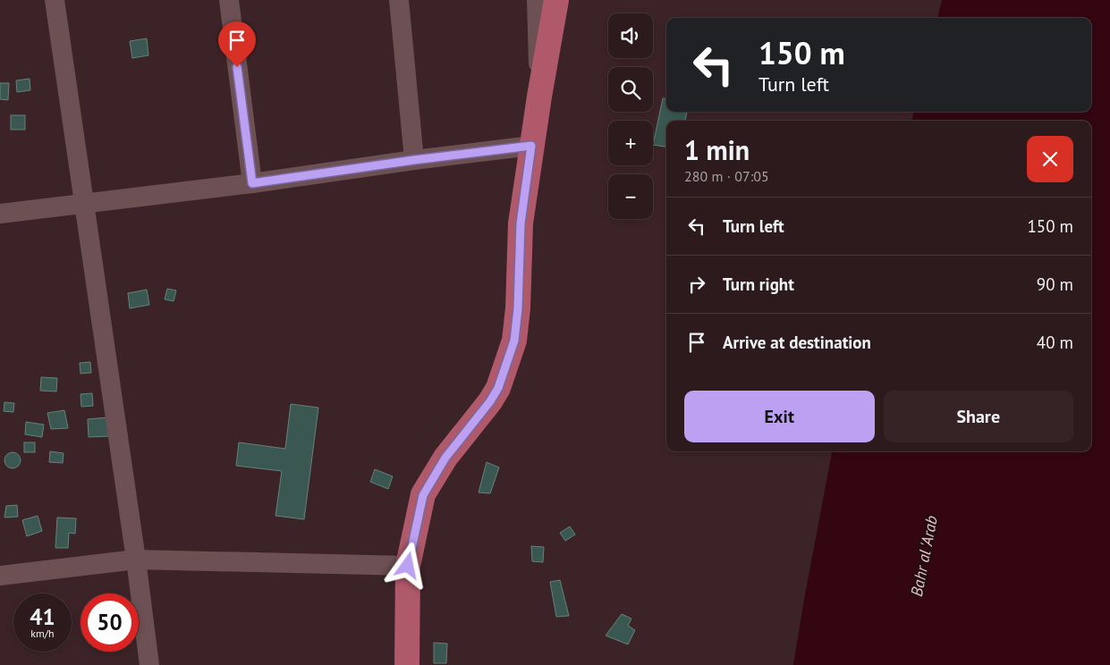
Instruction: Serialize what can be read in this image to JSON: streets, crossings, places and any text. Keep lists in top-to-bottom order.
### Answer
{
  "water": ["Bahr al 'Arab"],
  "page": {
    "map_buttons": ["+", "−"],
    "turn": ["150 m", "Turn left"],
    "heading": ["1 min", "280 m · 07:05"],
    "list": [
      {
        "name": "Turn left",
        "value": "150 m"
      },
      {
        "name": "Turn right",
        "value": "90 m"
      },
      {
        "name": "Arrive at destination",
        "value": "40 m"
      }
    ],
    "buttons": ["Exit", "Share"],
    "speed": "41 km/h",
    "limit": "50"
  }
}
